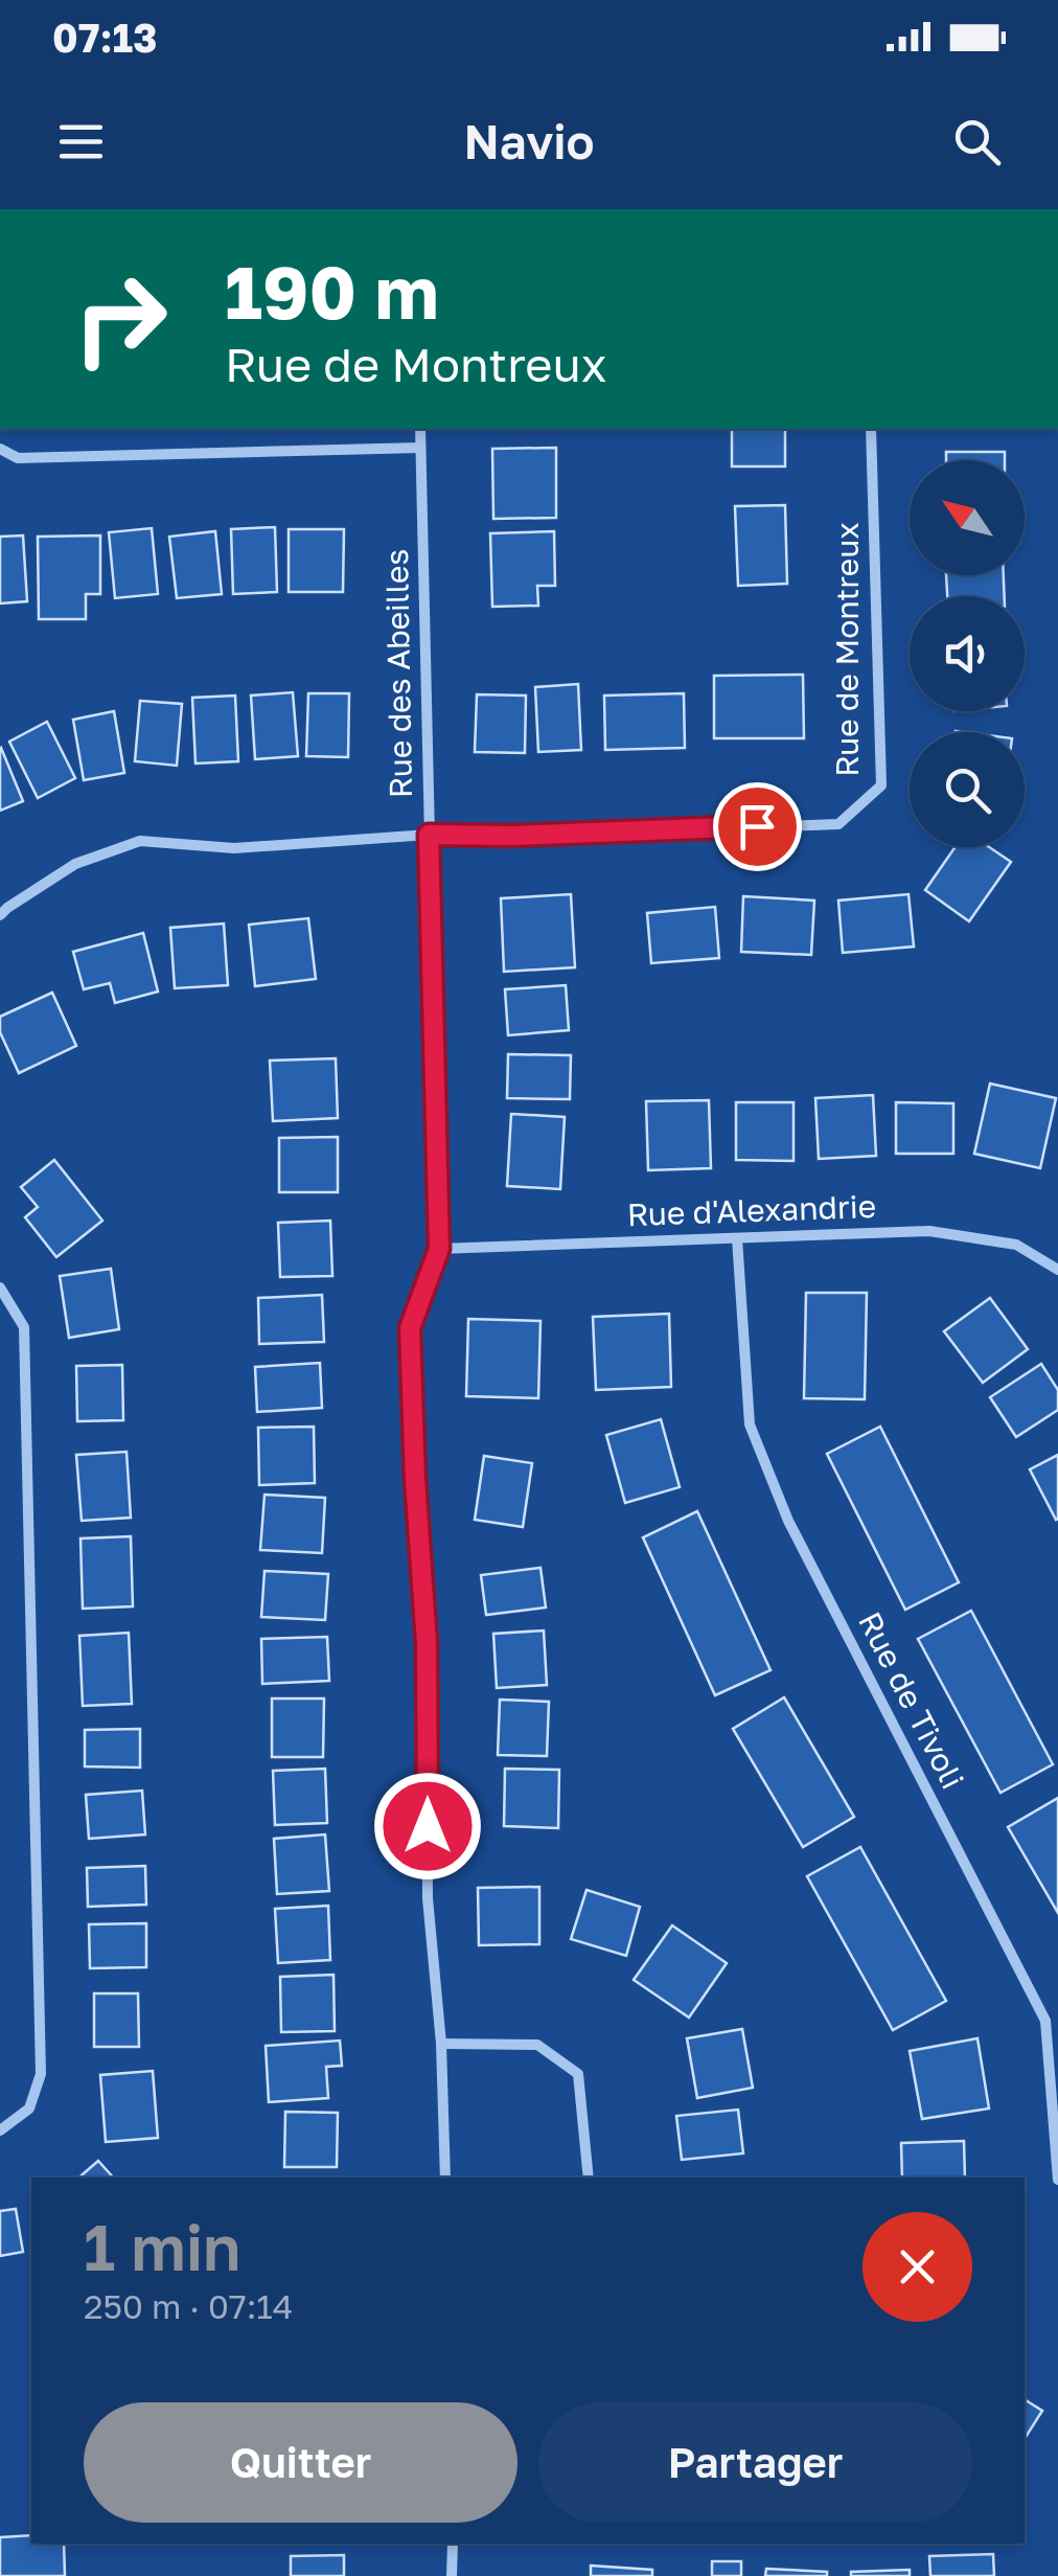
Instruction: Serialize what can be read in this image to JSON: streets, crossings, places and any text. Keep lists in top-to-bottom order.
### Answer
{
  "streets": {
    "street": [
      "Rue de Montreux",
      "Rue des Abeilles",
      "Rue d'Alexandrie",
      "Rue de Tivoli"
    ]
  },
  "crossings": [
    ["Rue de Montreux", "Rue des Abeilles"],
    ["Rue des Abeilles", "Rue d'Alexandrie"],
    ["Rue d'Alexandrie", "Rue de Tivoli"]
  ],
  "north": "top left",
  "page": {
    "status": "07:13",
    "header": "Navio",
    "turn": ["190 m", "Rue de Montreux"],
    "heading": ["1 min", "250 m · 07:14"],
    "buttons": ["Quitter", "Partager"]
  }
}
